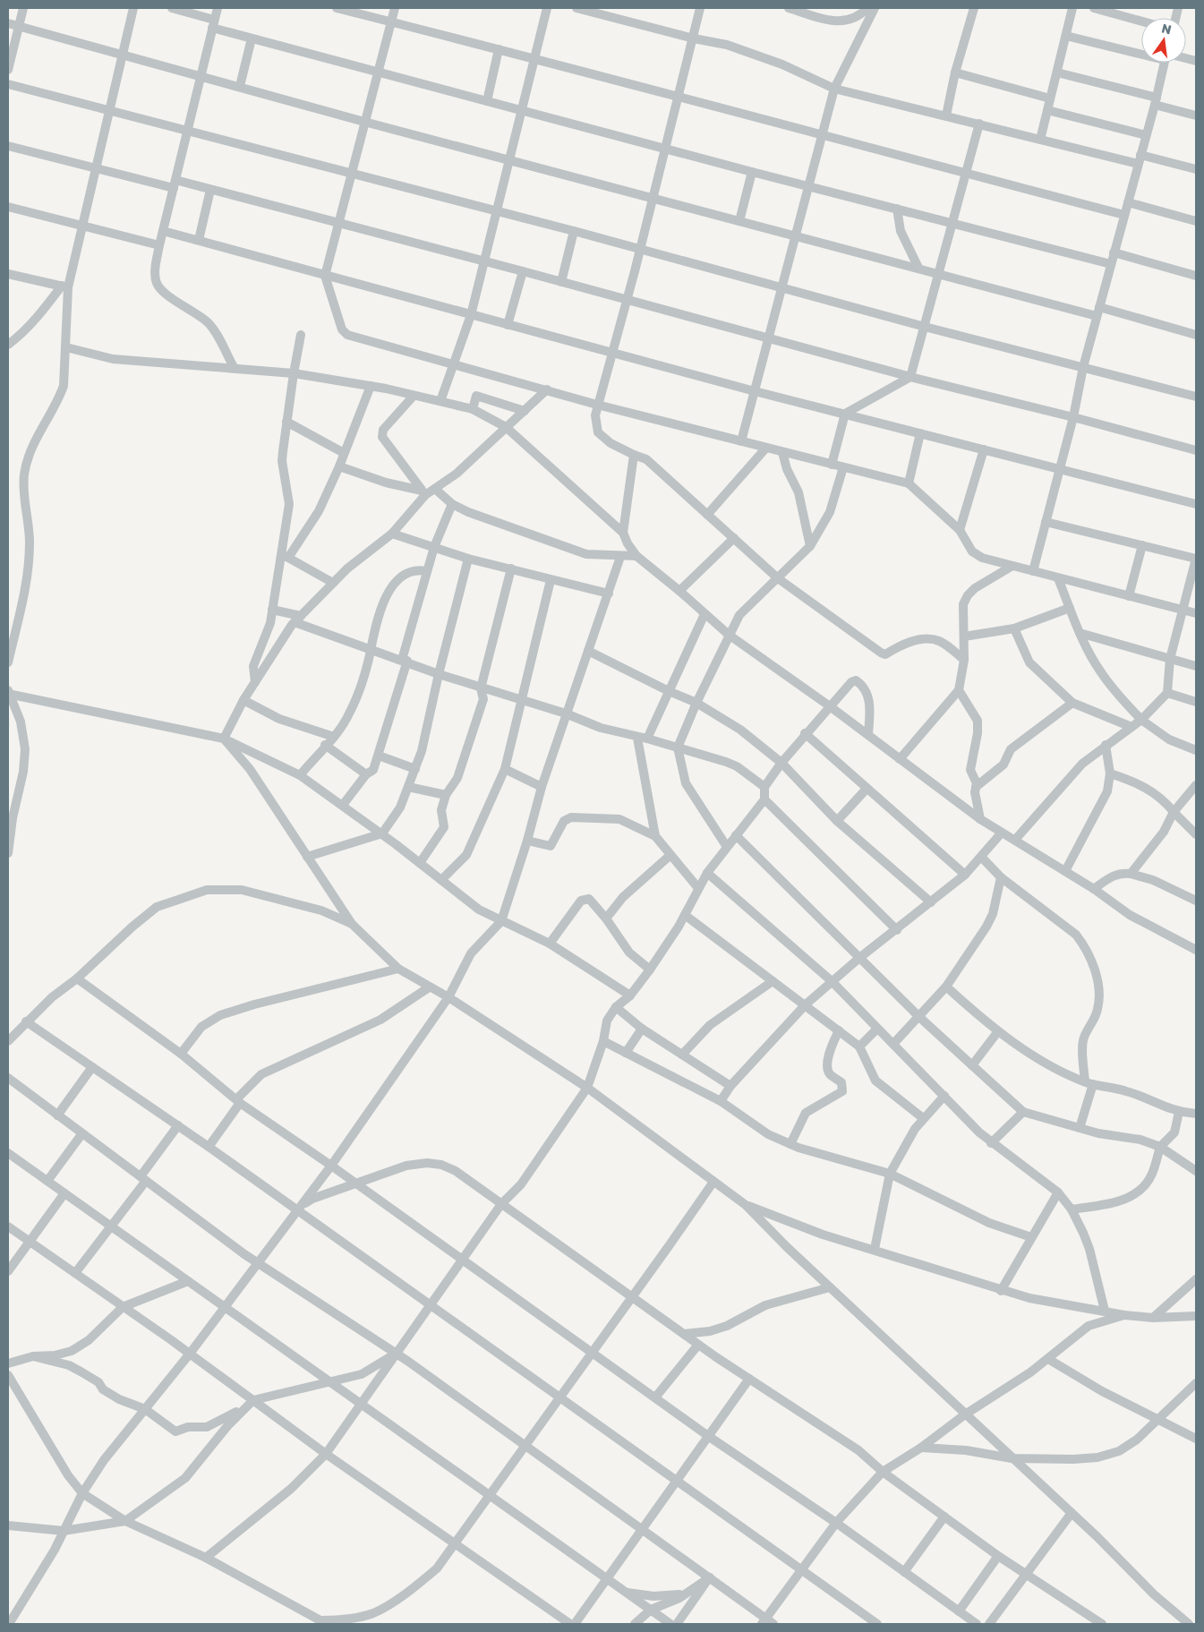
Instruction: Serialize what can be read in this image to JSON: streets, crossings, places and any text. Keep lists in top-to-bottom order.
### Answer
{
  "north": "top"
}
